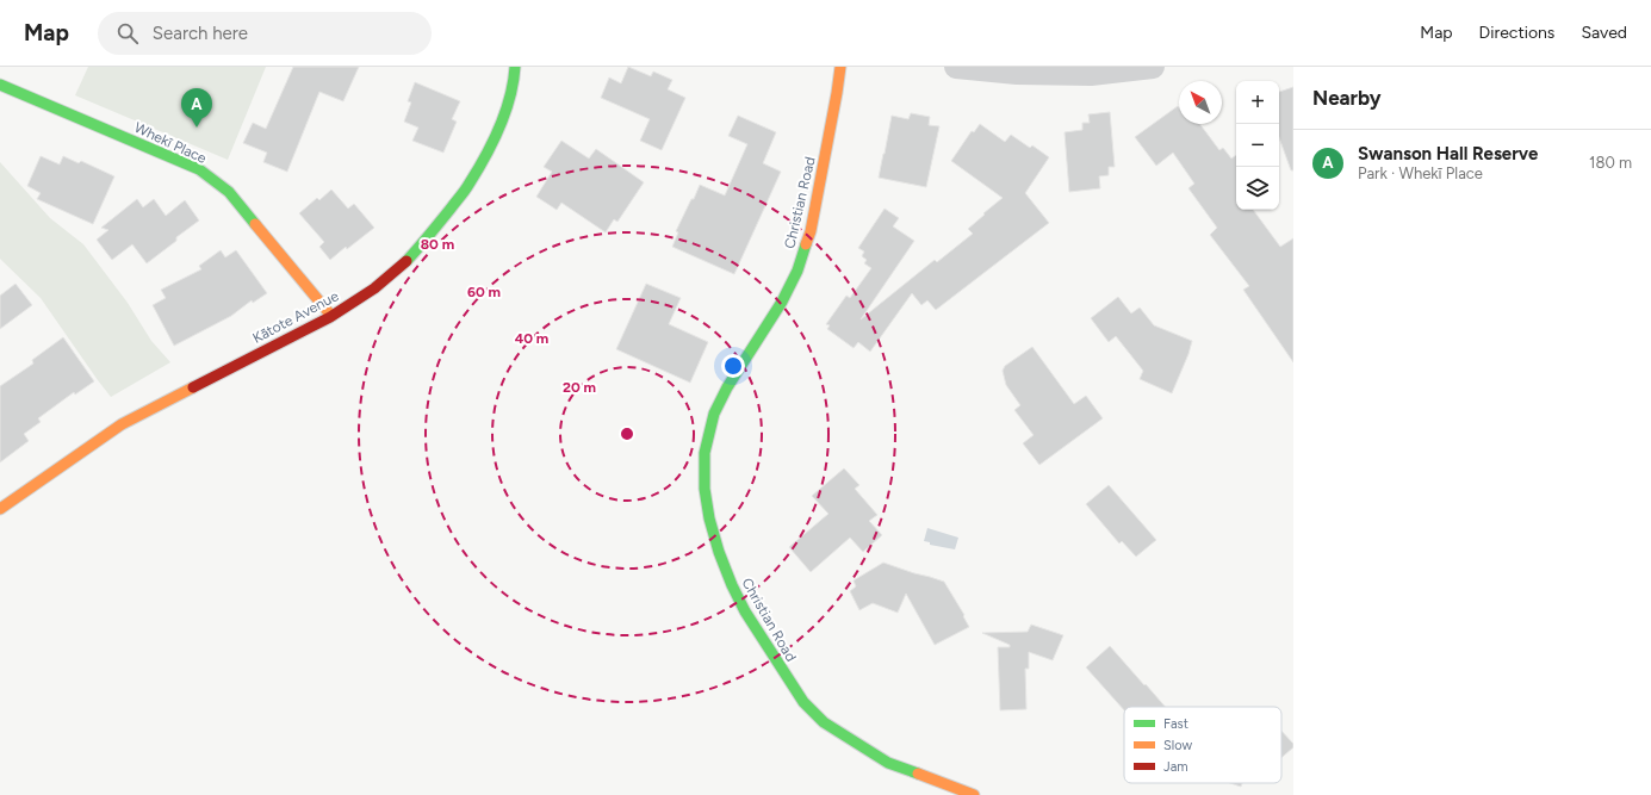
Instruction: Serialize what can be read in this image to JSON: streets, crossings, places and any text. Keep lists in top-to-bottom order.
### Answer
{
  "streets": {
    "street": ["Whekī Place", "Christian Road", "Kātote Avenue"]
  },
  "crossings": [
    ["Whekī Place", "Kātote Avenue"]
  ],
  "legend": ["Fast", "Slow", "Jam"],
  "north": "top left",
  "page": {
    "header": "Map",
    "search": "Search here",
    "nav": ["Map", "Directions", "Saved"],
    "heading": "Nearby",
    "map_buttons": ["+", "−"],
    "pins": "A",
    "list": [
      {
        "mark": "A",
        "name": "Swanson Hall Reserve",
        "note": "Park · Whekī Place",
        "value": "180 m"
      }
    ]
  },
  "rings": [
    "80 m",
    "60 m",
    "40 m",
    "20 m"
  ]
}
